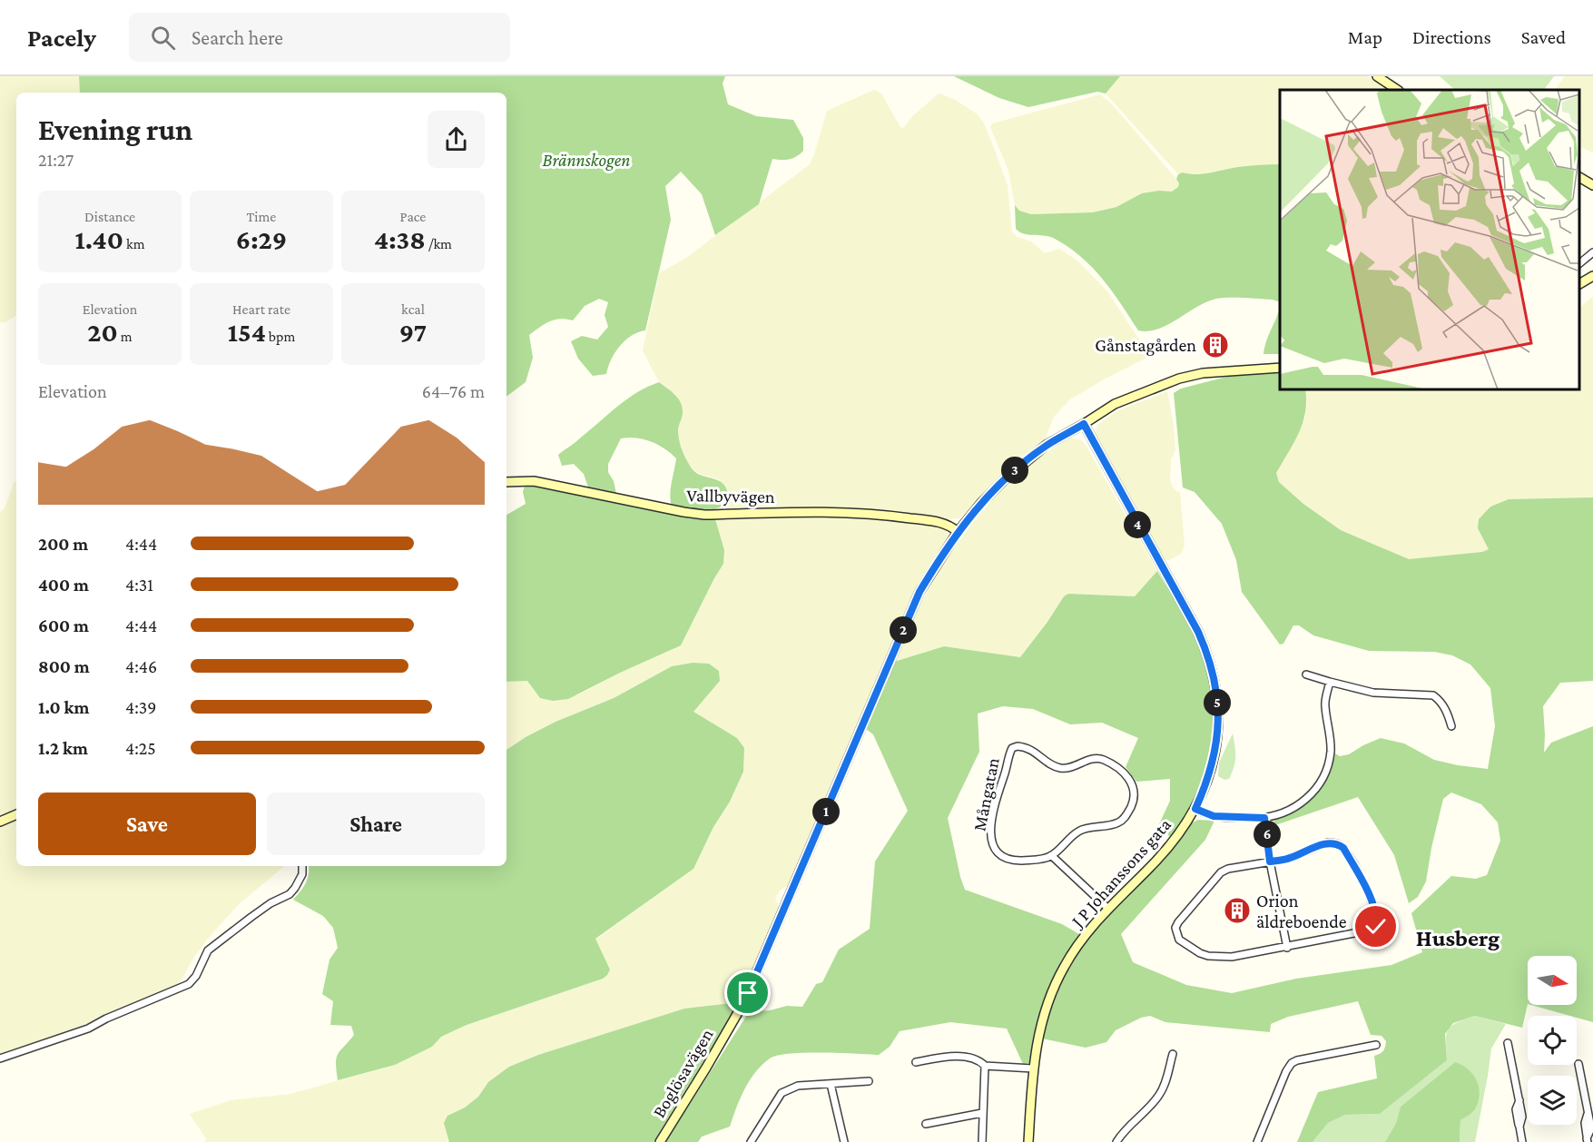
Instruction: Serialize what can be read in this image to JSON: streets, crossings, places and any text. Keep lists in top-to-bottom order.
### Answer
{
  "streets": {
    "street": [
      "Vallbyvägen",
      "Mångatan",
      "J P Johanssons gata",
      "Boglösavägen"
    ]
  },
  "crossings": [
    ["Vallbyvägen", "Boglösavägen"],
    ["J P Johanssons gata", "Boglösavägen"]
  ],
  "districts": ["Husberg"],
  "parks": ["Brännskogen"],
  "places": {
    "building": ["Gånstagården", "Orion äldreboende"]
  },
  "north": "right",
  "page": {
    "header": "Pacely",
    "search": "Search here",
    "nav": ["Map", "Directions", "Saved"],
    "heading": ["Evening run", "21:27"],
    "stats": [
      ["Distance", "1.40 km"],
      ["Time", "6:29"],
      ["Pace", "4:38 /km"],
      ["Elevation", "20 m"],
      ["Heart rate", "154 bpm"],
      ["kcal", "97"]
    ],
    "chart": ["Elevation", "64–76 m"],
    "pins": [
      "3",
      "4",
      "2",
      "5",
      "1",
      "6"
    ],
    "list": [
      {
        "name": "200 m",
        "note": "4:44"
      },
      {
        "name": "400 m",
        "note": "4:31"
      },
      {
        "name": "600 m",
        "note": "4:44"
      },
      {
        "name": "800 m",
        "note": "4:46"
      },
      {
        "name": "1.0 km",
        "note": "4:39"
      },
      {
        "name": "1.2 km",
        "note": "4:25"
      }
    ],
    "buttons": ["Save", "Share"]
  }
}
